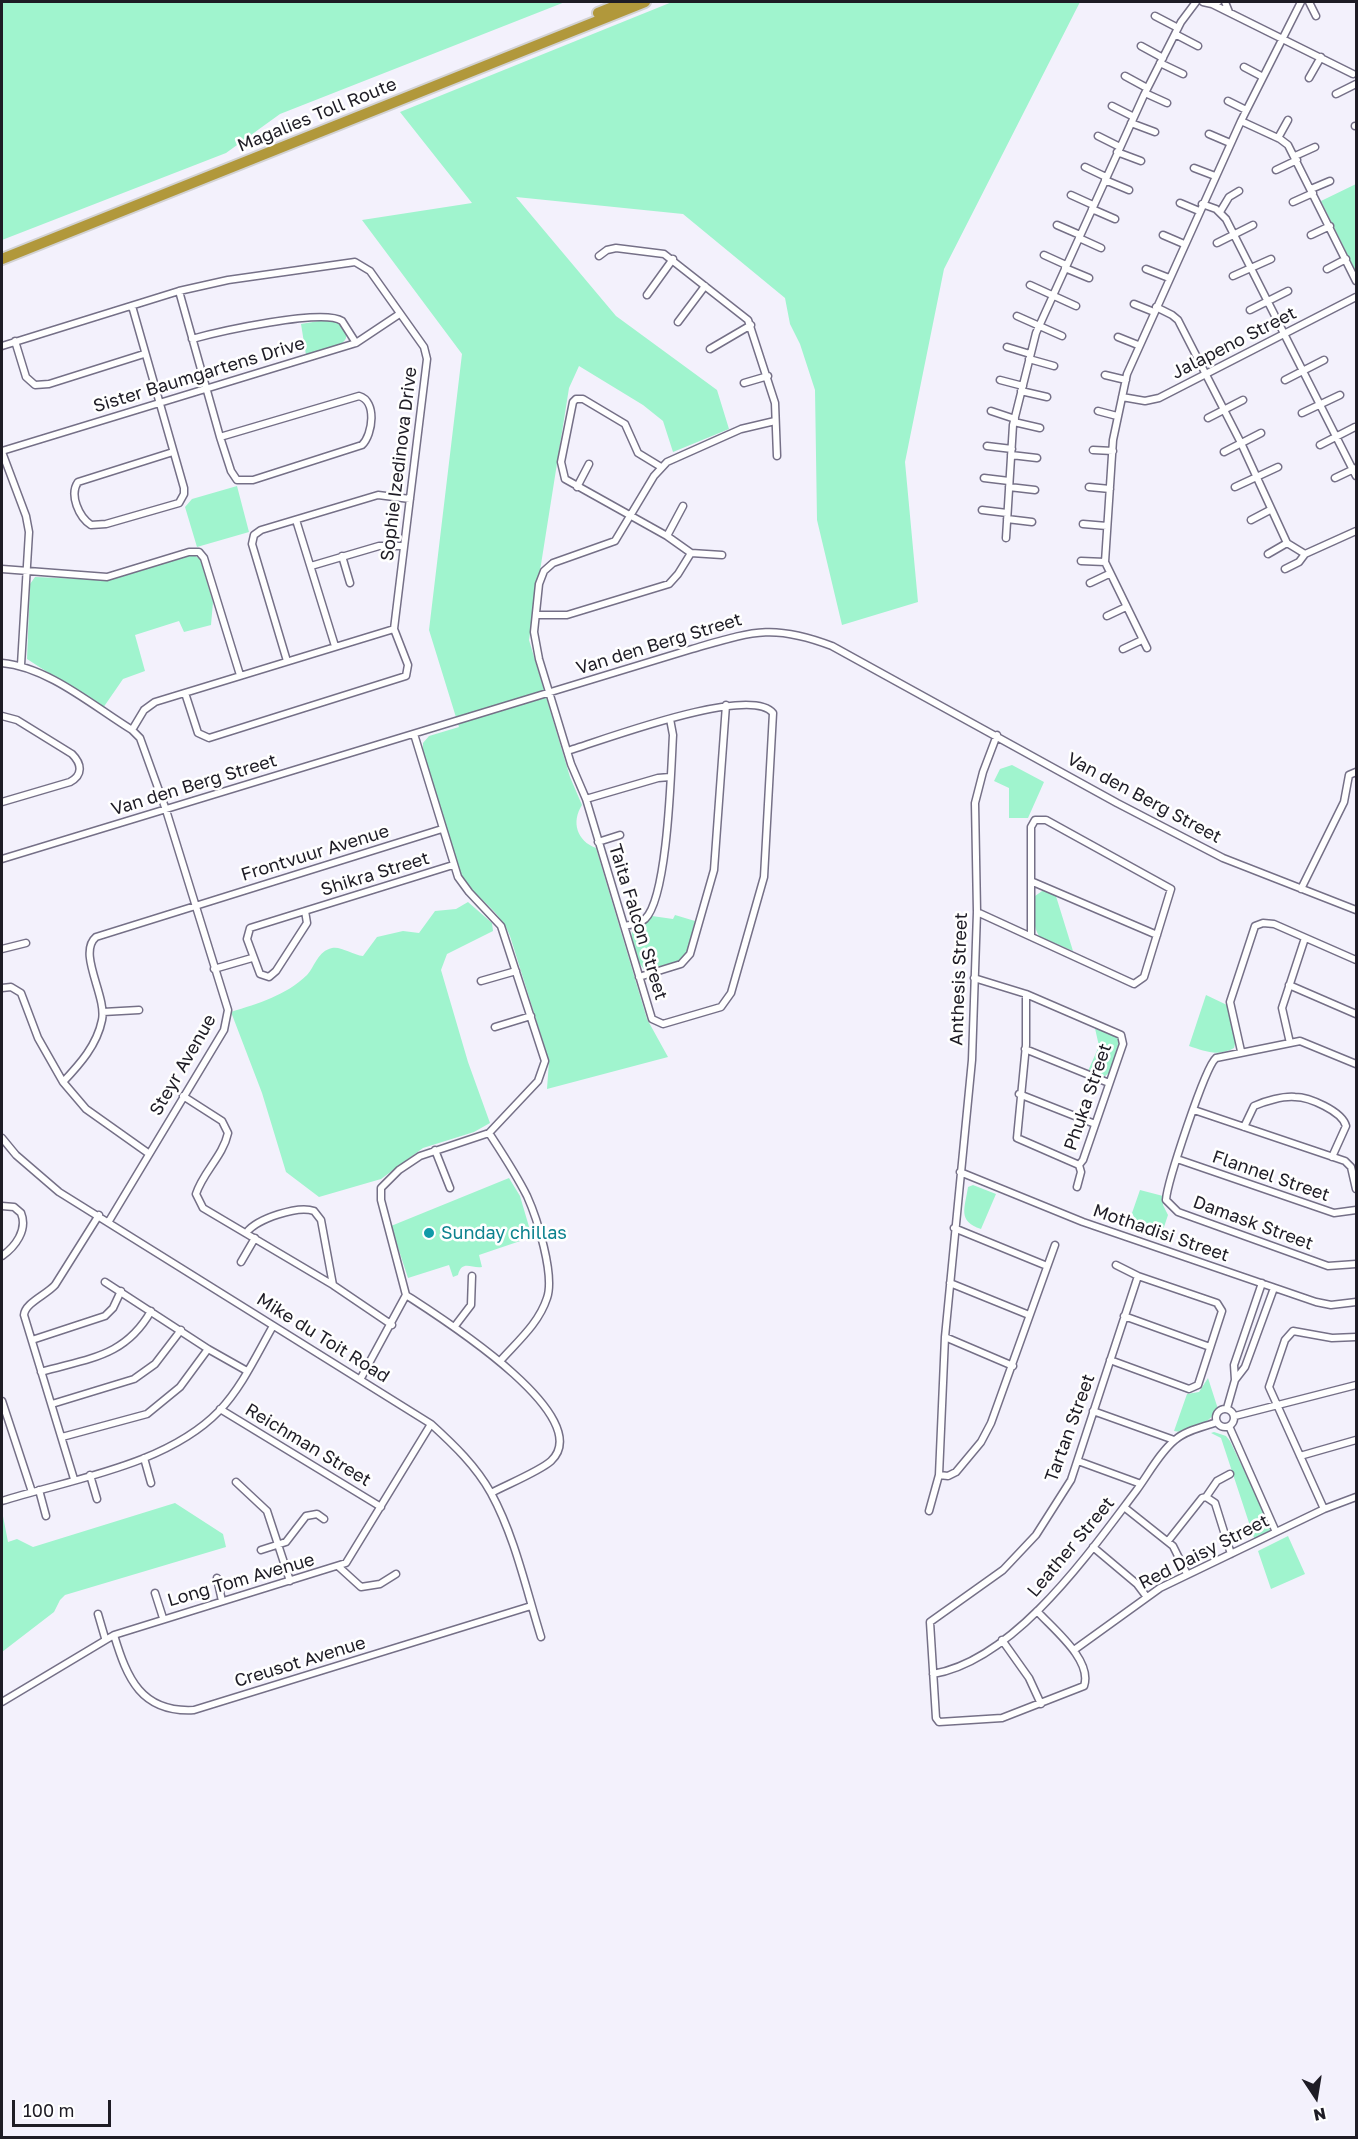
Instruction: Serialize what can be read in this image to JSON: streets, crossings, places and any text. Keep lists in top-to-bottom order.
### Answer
{
  "streets": {
    "highway": ["Magalies Toll Route"],
    "street": [
      "Jalapeno Street",
      "Sister Baumgartens Drive",
      "Sophie Izedinova Drive",
      "Van den Berg Street",
      "Frontvuur Avenue",
      "Shikra Street",
      "Taita Falcon Street",
      "Anthesis Street",
      "Steyr Avenue",
      "Phuka Street",
      "Flannel Street",
      "Damask Street",
      "Mothadisi Street",
      "Mike du Toit Road",
      "Tartan Street",
      "Reichman Street",
      "Leather Street",
      "Red Daisy Street",
      "Long Tom Avenue",
      "Creusot Avenue"
    ]
  },
  "crossings": [
    ["Sister Baumgartens Drive", "Sophie Izedinova Drive"],
    ["Van den Berg Street", "Taita Falcon Street"],
    ["Van den Berg Street", "Anthesis Street"],
    ["Van den Berg Street", "Steyr Avenue"],
    ["Frontvuur Avenue", "Steyr Avenue"],
    ["Anthesis Street", "Phuka Street"],
    ["Anthesis Street", "Mothadisi Street"],
    ["Steyr Avenue", "Mike du Toit Road"],
    ["Flannel Street", "Damask Street"],
    ["Mike du Toit Road", "Long Tom Avenue"],
    ["Mike du Toit Road", "Creusot Avenue"],
    ["Tartan Street", "Leather Street"],
    ["Tartan Street", "Red Daisy Street"],
    ["Reichman Street", "Long Tom Avenue"],
    ["Long Tom Avenue", "Creusot Avenue"]
  ],
  "places": ["Sunday chillas"],
  "scale_bar": "100 m",
  "north": "bottom"
}
